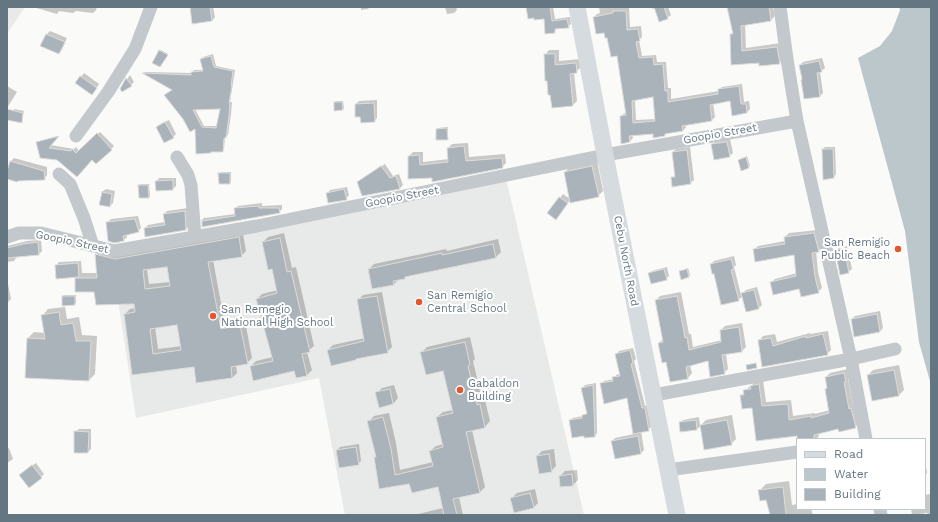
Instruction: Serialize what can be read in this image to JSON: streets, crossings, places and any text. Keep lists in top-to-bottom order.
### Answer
{
  "streets": {
    "main road": ["Cebu North Road"],
    "street": ["Goopio Street"]
  },
  "crossings": [
    ["Goopio Street", "Cebu North Road"]
  ],
  "places": [
    "San Remigio Public Beach",
    "San Remigio Central School",
    "San Remegio National High School",
    "Gabaldon Building"
  ],
  "legend": ["Road", "Water", "Building"]
}
